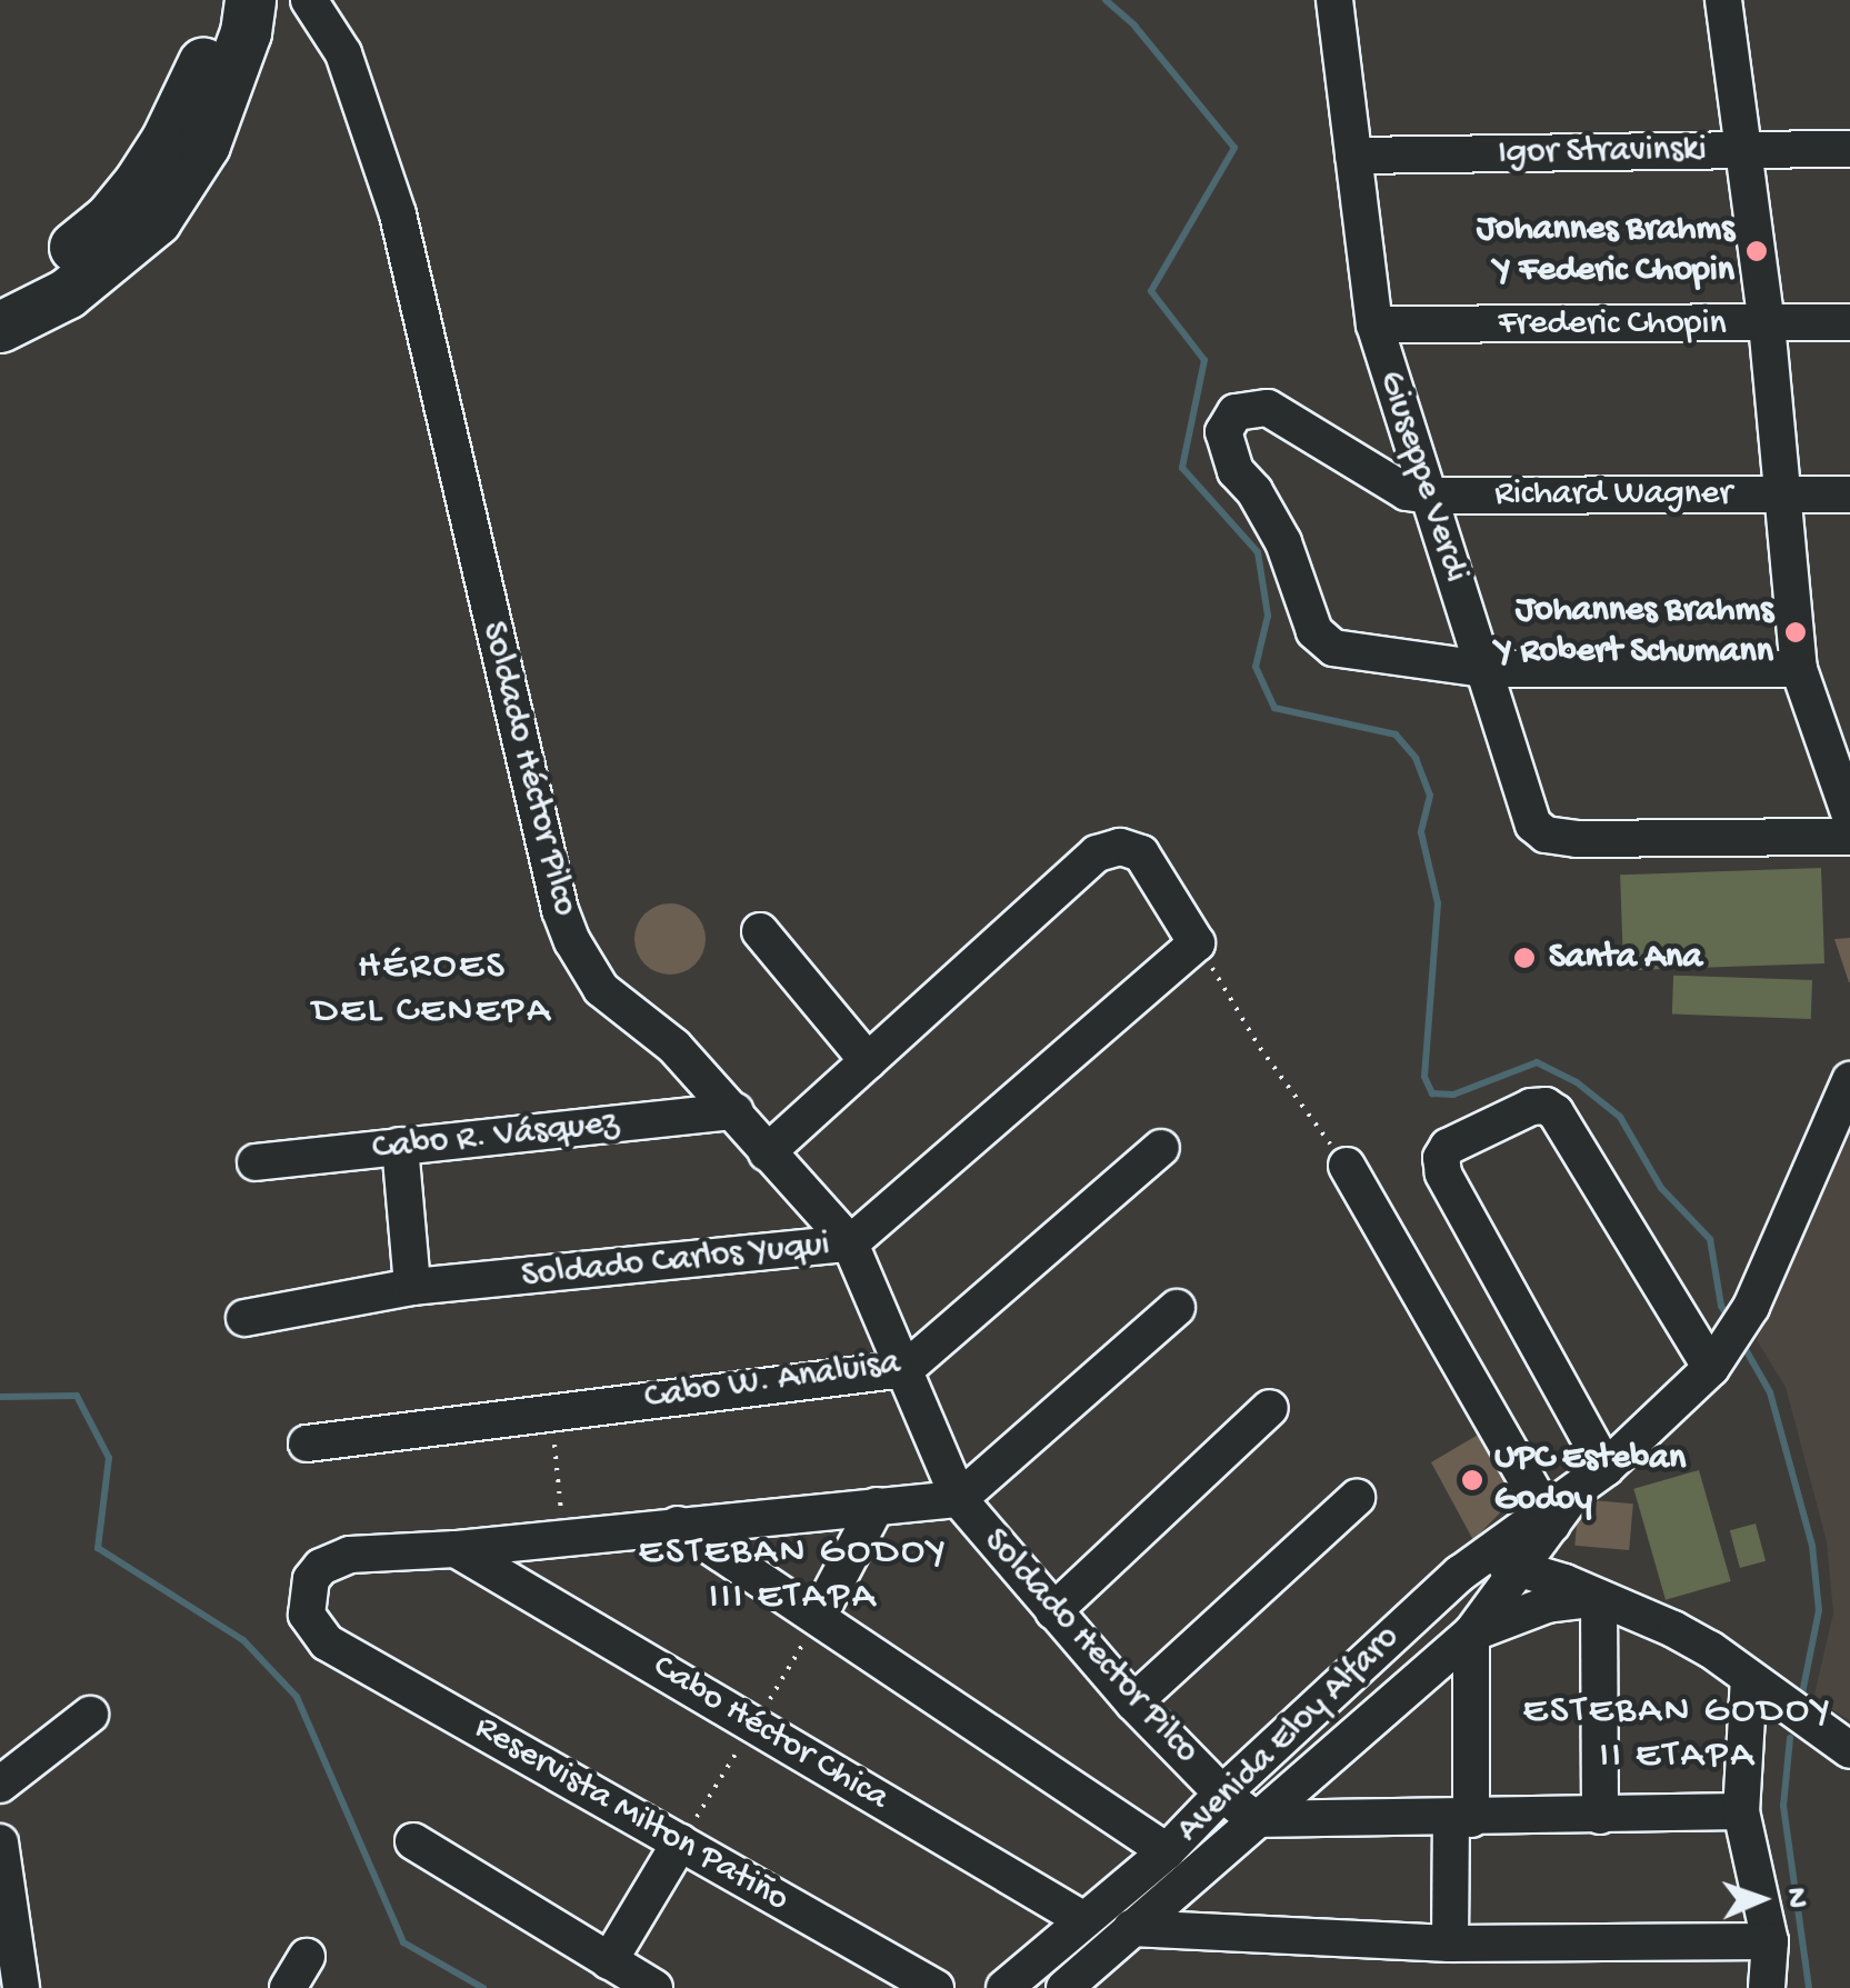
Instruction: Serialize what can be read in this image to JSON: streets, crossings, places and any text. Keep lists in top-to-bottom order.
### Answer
{
  "streets": {
    "street": [
      "Igor Stravinski",
      "Frederic Chopin",
      "Giuseppe Verdi",
      "Richard Wagner",
      "Soldado Héctor Pilco",
      "Cabo R. Vásquez",
      "Soldado Carlos Yuqui",
      "Cabo W. Analuisa",
      "Soldado Hector Pilco",
      "Cabo Héctor Chica",
      "Avenida Eloy Alfaro",
      "Reservista Milton Patiño"
    ]
  },
  "crossings": [
    ["Igor Stravinski", "Giuseppe Verdi"],
    ["Frederic Chopin", "Giuseppe Verdi"],
    ["Giuseppe Verdi", "Richard Wagner"],
    ["Soldado Héctor Pilco", "Cabo R. Vásquez"],
    ["Soldado Héctor Pilco", "Soldado Carlos Yuqui"],
    ["Soldado Héctor Pilco", "Cabo W. Analuisa"],
    ["Soldado Héctor Pilco", "Soldado Hector Pilco"],
    ["Soldado Hector Pilco", "Avenida Eloy Alfaro"],
    ["Cabo Héctor Chica", "Avenida Eloy Alfaro"],
    ["Cabo Héctor Chica", "Reservista Milton Patiño"]
  ],
  "districts": ["HÉROES DEL CENEPA", "ESTEBAN GODOY III ETAPA", "ESTEBAN GODOY II ETAPA"],
  "places": [
    "Johannes Brahms Y Federic Chopin",
    "Johannes Brahms Y Robert Schumann",
    "Santa Ana",
    "UPC Esteban Godoy"
  ],
  "north": "right"
}
